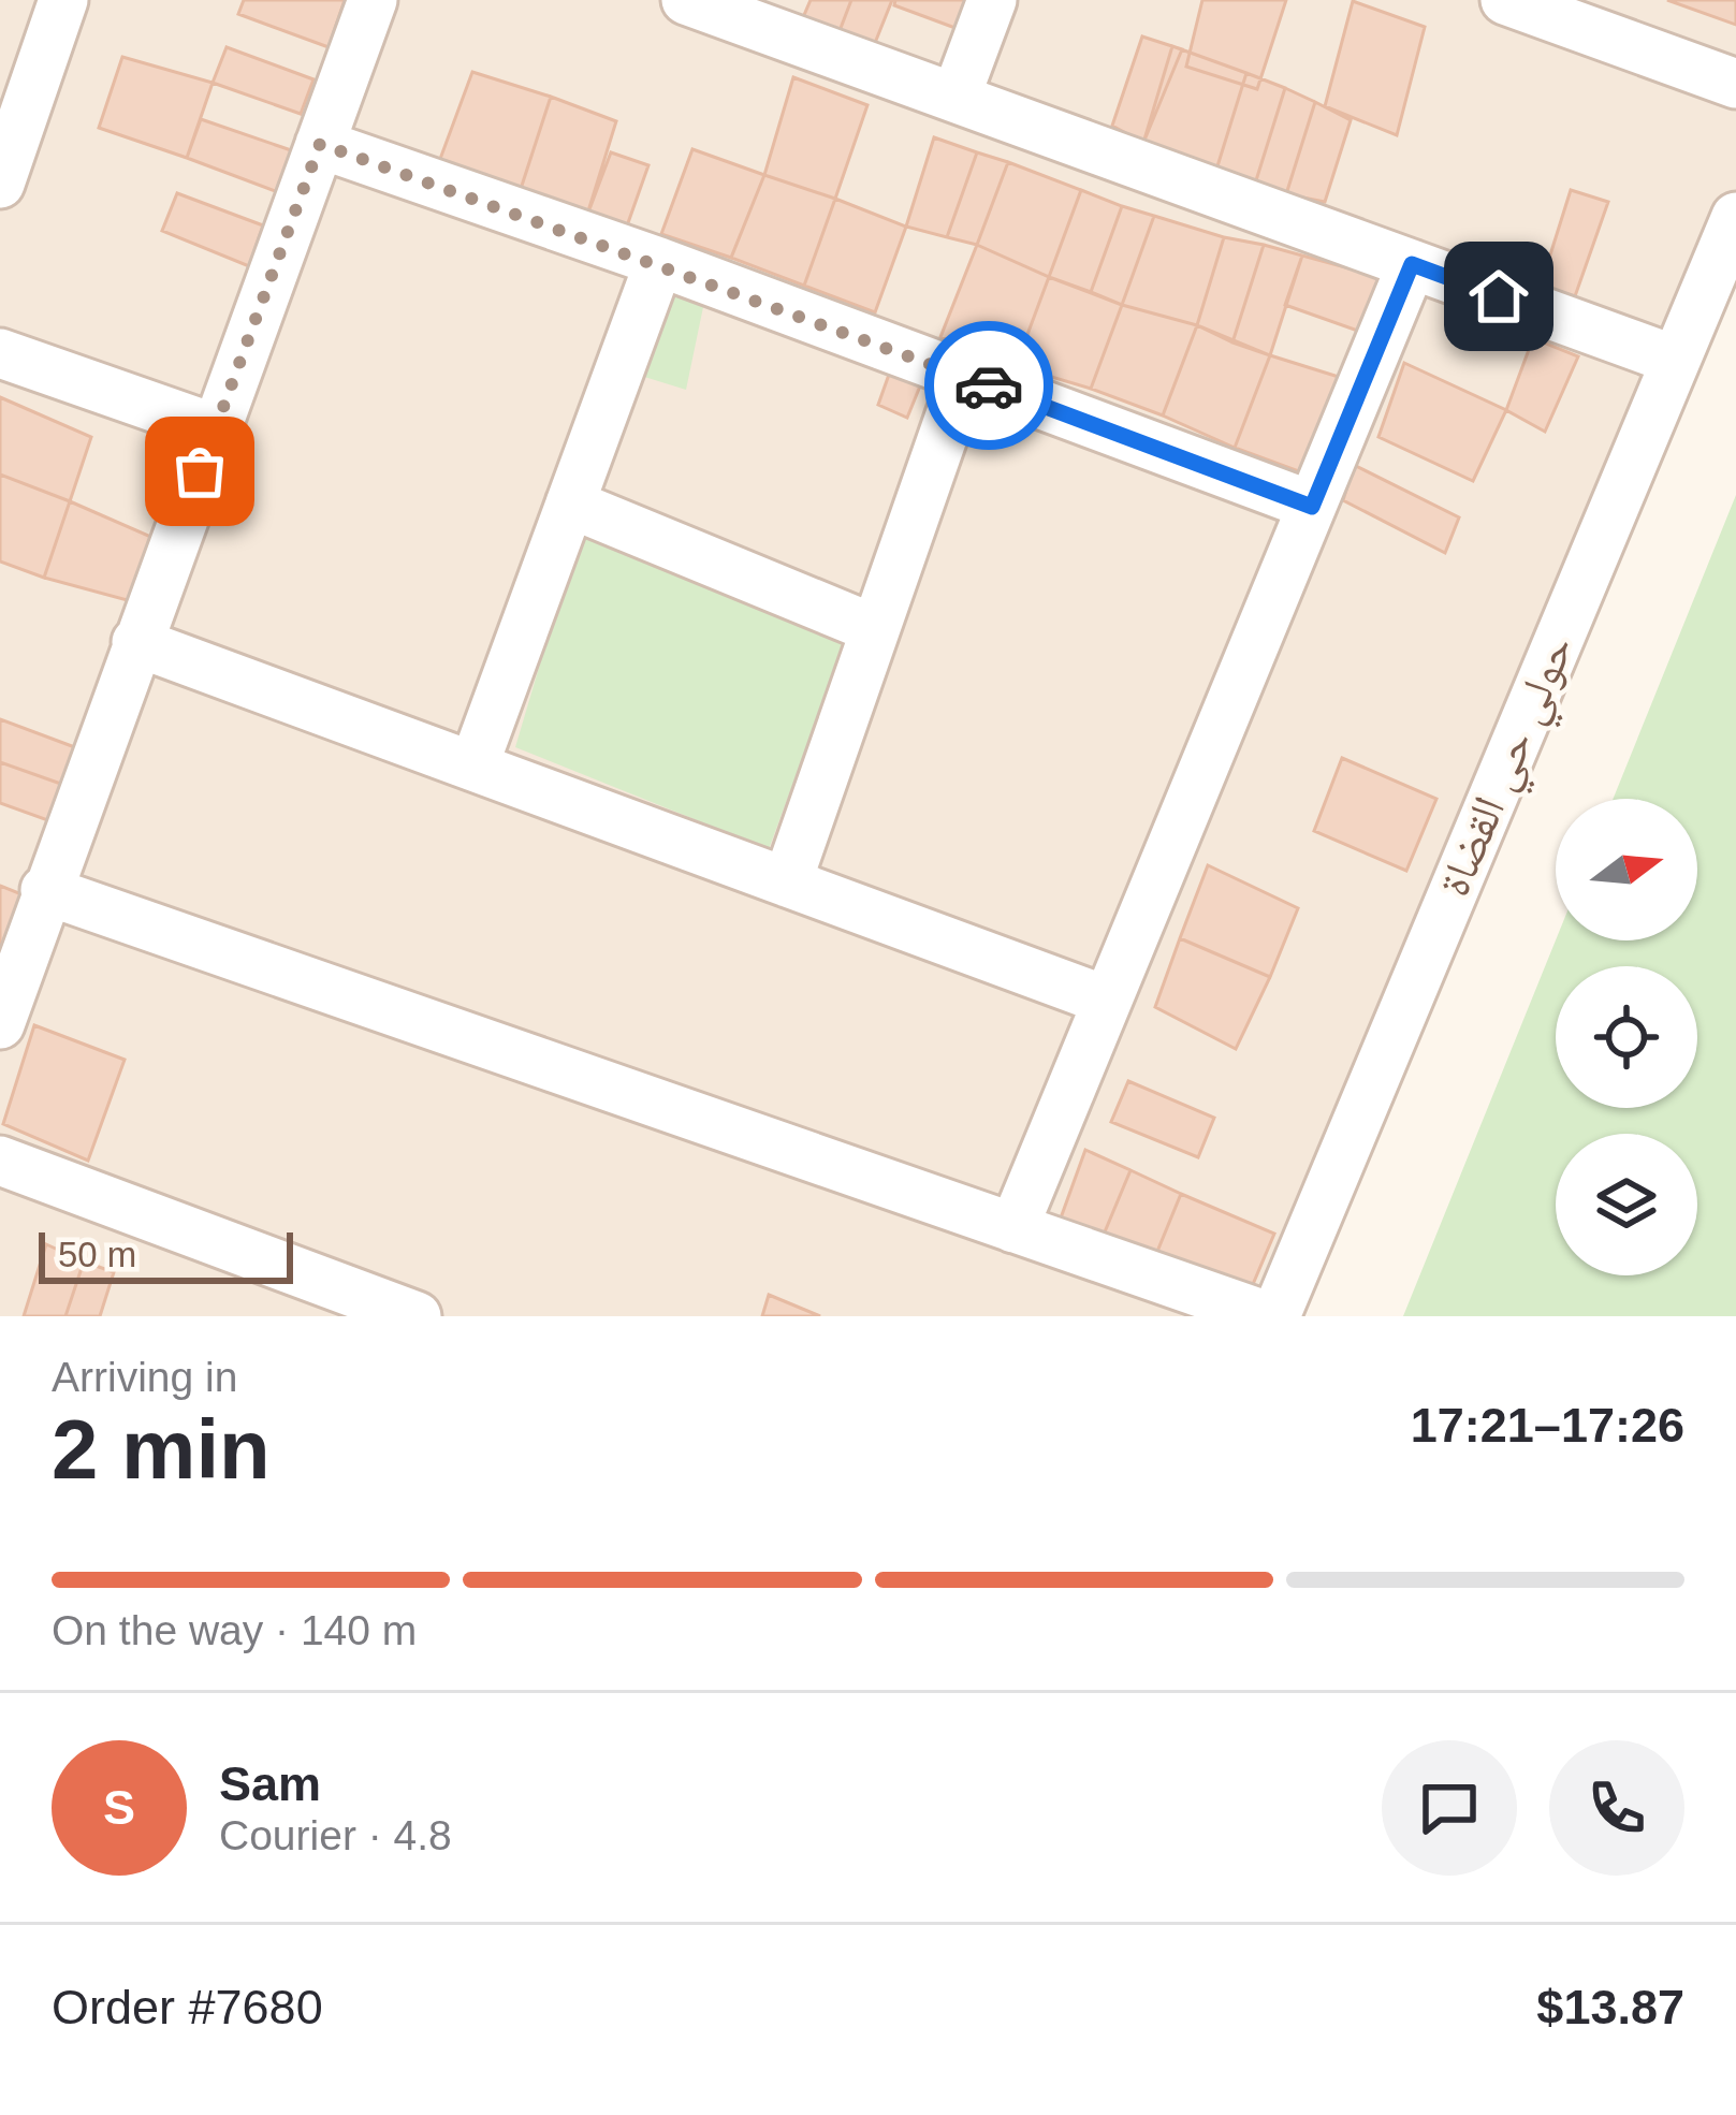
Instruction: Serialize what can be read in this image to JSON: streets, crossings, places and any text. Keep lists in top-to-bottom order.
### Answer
{
  "streets": {
    "street": ["حولي حي القضاة"]
  },
  "scale_bar": "50 m",
  "north": "right",
  "page": {
    "scale": "50 m",
    "heading": ["2 min", "Arriving in", "17:21–17:26"],
    "panel": [
      "Sam",
      "Courier · 4.8",
      "Order #7680",
      "$13.87"
    ],
    "bar": "On the way · 140 m",
    "round": "S"
  }
}
